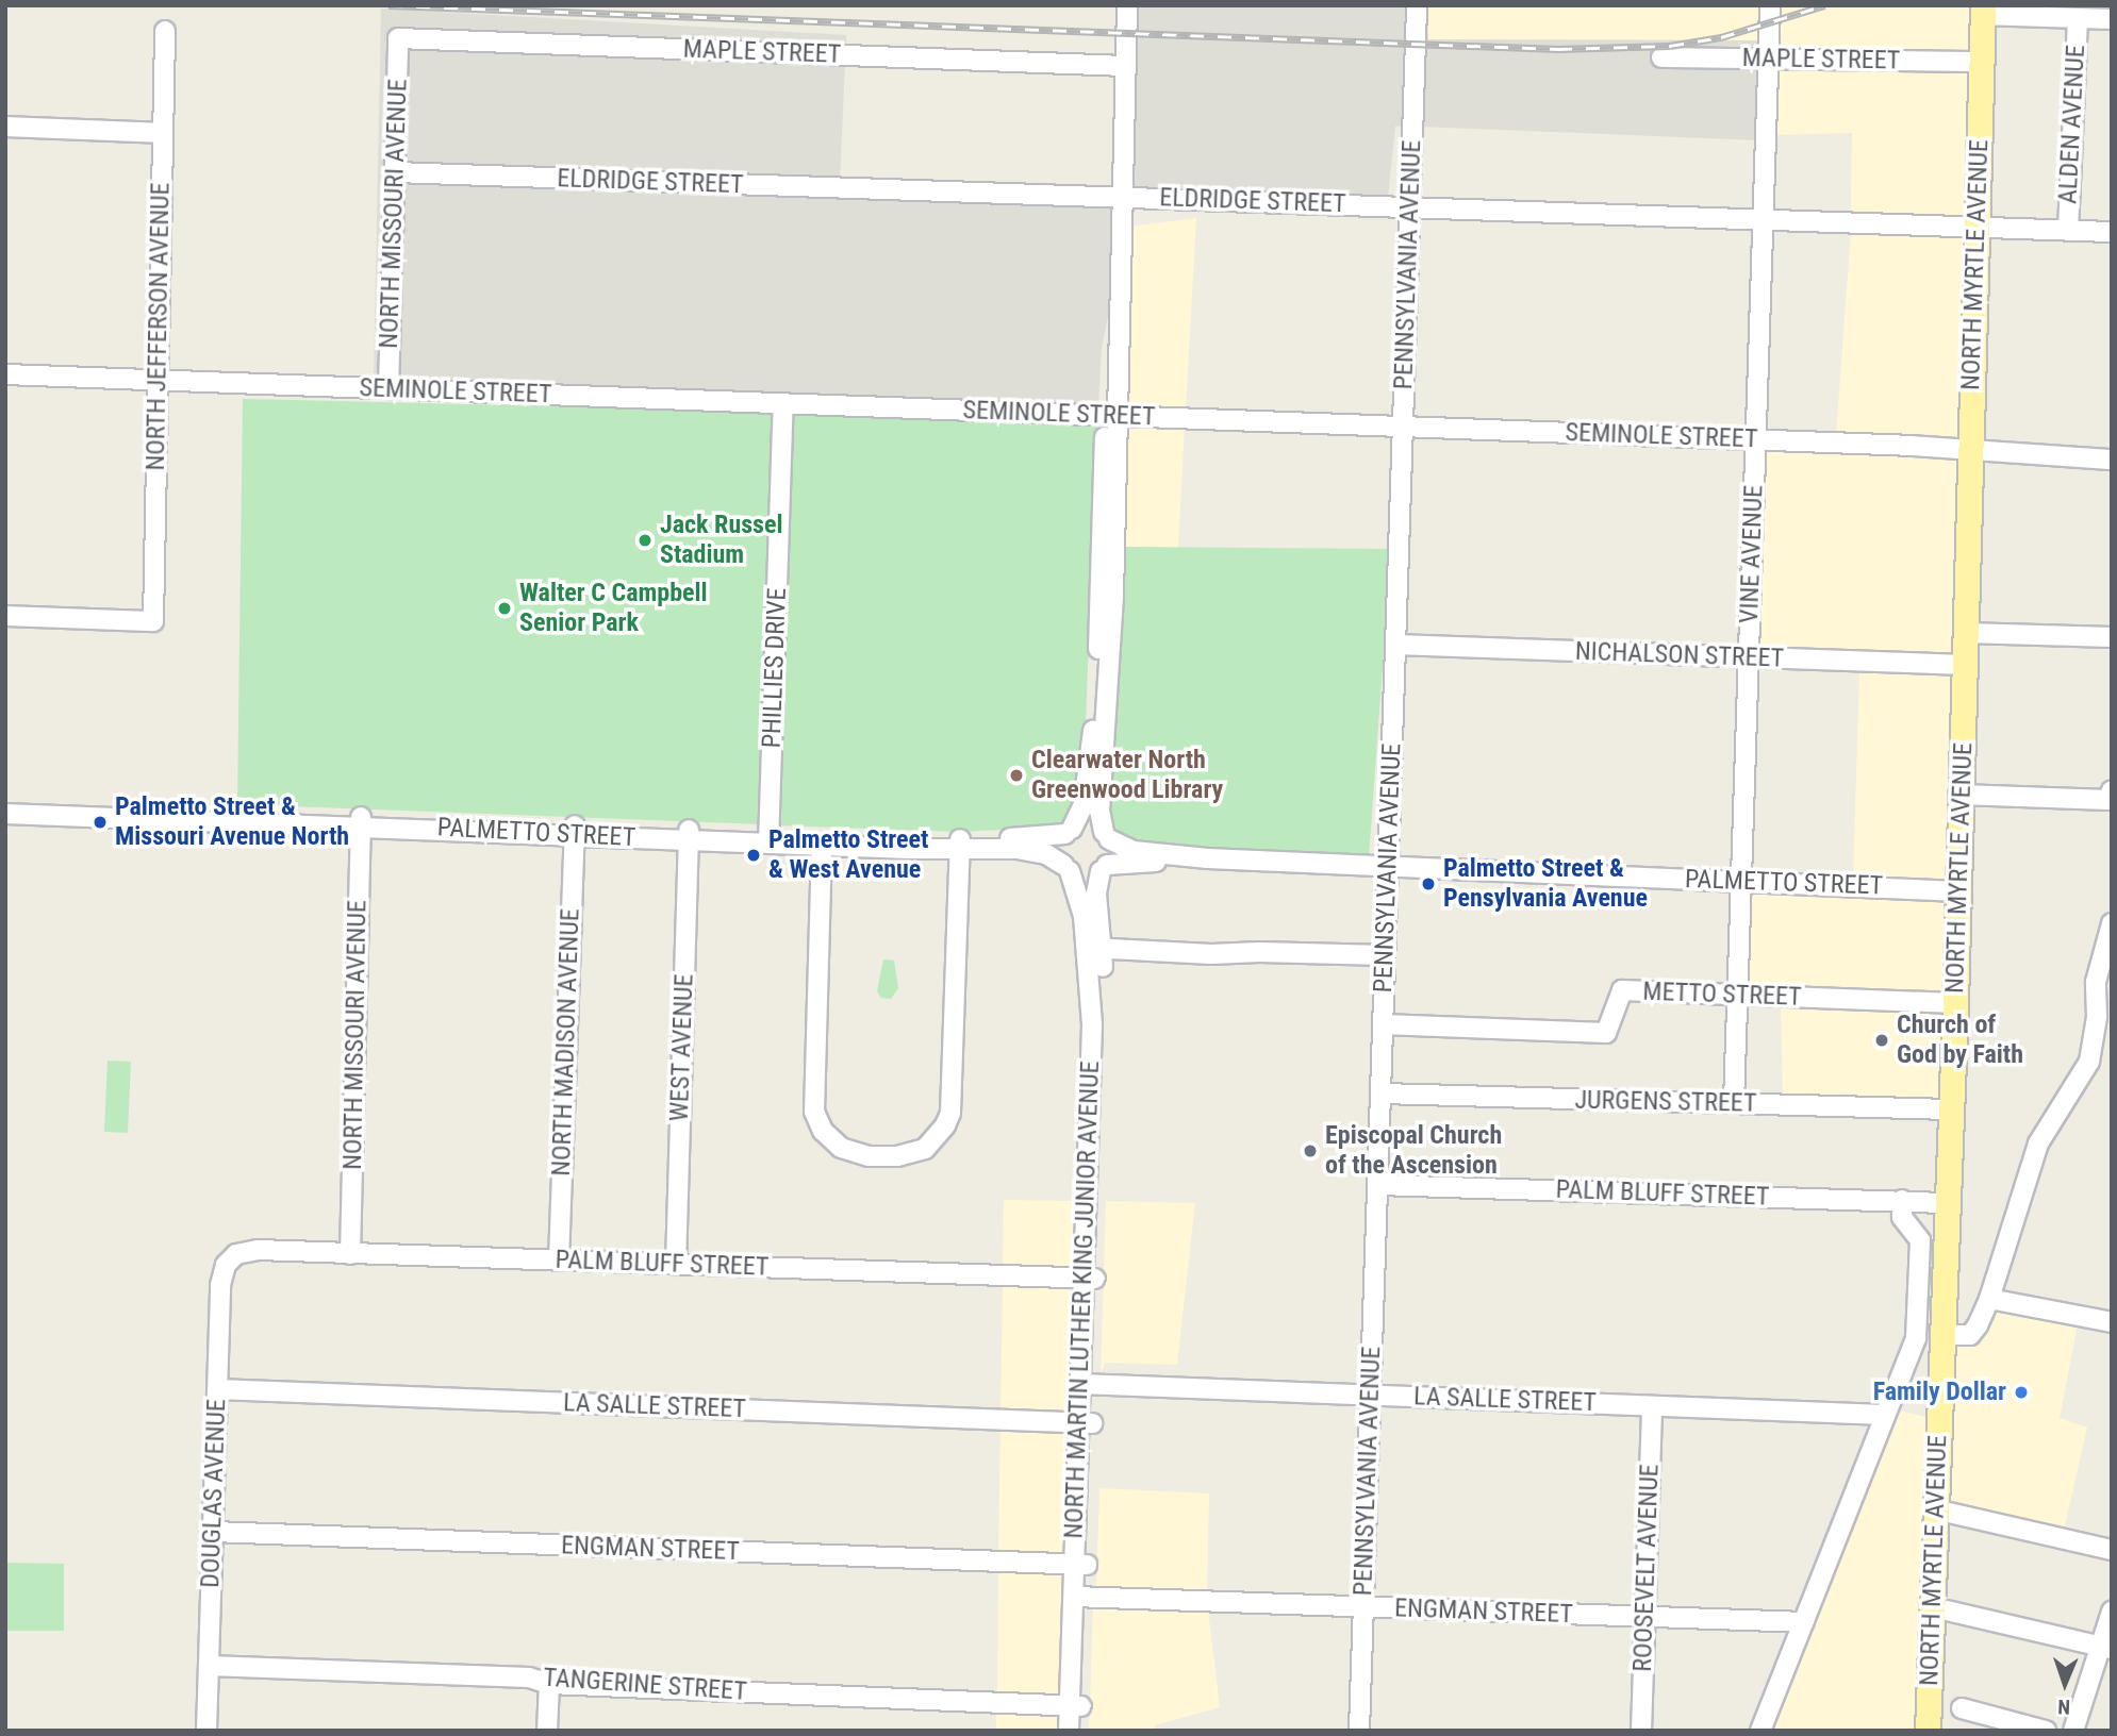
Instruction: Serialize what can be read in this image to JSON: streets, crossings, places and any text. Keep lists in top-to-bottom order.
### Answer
{
  "streets": {
    "main road": ["NORTH MYRTLE AVENUE"],
    "street": [
      "MAPLE STREET",
      "ALDEN AVENUE",
      "ELDRIDGE STREET",
      "NORTH MISSOURI AVENUE",
      "PENNSYLVANIA AVENUE",
      "NORTH JEFFERSON AVENUE",
      "SEMINOLE STREET",
      "VINE AVENUE",
      "NICHALSON STREET",
      "PHILLIES DRIVE",
      "PALMETTO STREET",
      "METTO STREET",
      "NORTH MADISON AVENUE",
      "WEST AVENUE",
      "JURGENS STREET",
      "PALM BLUFF STREET",
      "NORTH MARTIN LUTHER KING JUNIOR AVENUE",
      "LA SALLE STREET",
      "DOUGLAS AVENUE",
      "ENGMAN STREET",
      "ROOSEVELT AVENUE",
      "TANGERINE STREET"
    ]
  },
  "crossings": [
    ["MAPLE STREET", "NORTH MISSOURI AVENUE"],
    ["MAPLE STREET", "NORTH MYRTLE AVENUE"],
    ["MAPLE STREET", "VINE AVENUE"],
    ["ALDEN AVENUE", "ELDRIDGE STREET"],
    ["ELDRIDGE STREET", "NORTH MISSOURI AVENUE"],
    ["ELDRIDGE STREET", "PENNSYLVANIA AVENUE"],
    ["ELDRIDGE STREET", "NORTH MYRTLE AVENUE"],
    ["ELDRIDGE STREET", "VINE AVENUE"],
    ["NORTH MISSOURI AVENUE", "SEMINOLE STREET"],
    ["NORTH MISSOURI AVENUE", "PALMETTO STREET"],
    ["NORTH MISSOURI AVENUE", "PALM BLUFF STREET"],
    ["PENNSYLVANIA AVENUE", "SEMINOLE STREET"],
    ["PENNSYLVANIA AVENUE", "NICHALSON STREET"],
    ["PENNSYLVANIA AVENUE", "PALMETTO STREET"],
    ["PENNSYLVANIA AVENUE", "METTO STREET"],
    ["PENNSYLVANIA AVENUE", "JURGENS STREET"],
    ["PENNSYLVANIA AVENUE", "PALM BLUFF STREET"],
    ["PENNSYLVANIA AVENUE", "LA SALLE STREET"],
    ["PENNSYLVANIA AVENUE", "ENGMAN STREET"],
    ["NORTH MYRTLE AVENUE", "SEMINOLE STREET"],
    ["NORTH MYRTLE AVENUE", "NICHALSON STREET"],
    ["NORTH MYRTLE AVENUE", "PALMETTO STREET"],
    ["NORTH MYRTLE AVENUE", "METTO STREET"],
    ["NORTH MYRTLE AVENUE", "JURGENS STREET"],
    ["NORTH MYRTLE AVENUE", "PALM BLUFF STREET"],
    ["NORTH JEFFERSON AVENUE", "SEMINOLE STREET"],
    ["SEMINOLE STREET", "VINE AVENUE"],
    ["SEMINOLE STREET", "PHILLIES DRIVE"],
    ["VINE AVENUE", "NICHALSON STREET"],
    ["VINE AVENUE", "PALMETTO STREET"],
    ["VINE AVENUE", "METTO STREET"],
    ["VINE AVENUE", "JURGENS STREET"],
    ["PHILLIES DRIVE", "PALMETTO STREET"],
    ["PALMETTO STREET", "NORTH MADISON AVENUE"],
    ["PALMETTO STREET", "WEST AVENUE"],
    ["PALMETTO STREET", "NORTH MARTIN LUTHER KING JUNIOR AVENUE"],
    ["NORTH MADISON AVENUE", "PALM BLUFF STREET"],
    ["WEST AVENUE", "PALM BLUFF STREET"],
    ["PALM BLUFF STREET", "NORTH MARTIN LUTHER KING JUNIOR AVENUE"],
    ["PALM BLUFF STREET", "DOUGLAS AVENUE"],
    ["NORTH MARTIN LUTHER KING JUNIOR AVENUE", "LA SALLE STREET"],
    ["NORTH MARTIN LUTHER KING JUNIOR AVENUE", "ENGMAN STREET"],
    ["NORTH MARTIN LUTHER KING JUNIOR AVENUE", "TANGERINE STREET"],
    ["LA SALLE STREET", "DOUGLAS AVENUE"],
    ["LA SALLE STREET", "ROOSEVELT AVENUE"],
    ["DOUGLAS AVENUE", "ENGMAN STREET"],
    ["DOUGLAS AVENUE", "TANGERINE STREET"],
    ["ENGMAN STREET", "ROOSEVELT AVENUE"]
  ],
  "places": [
    "Jack Russel Stadium",
    "Walter C Campbell Senior Park",
    "Clearwater North Greenwood Library",
    "Palmetto Street & Missouri Avenue North",
    "Palmetto Street & West Avenue",
    "Palmetto Street & Pensylvania Avenue",
    "Church of God by Faith",
    "Episcopal Church of the Ascension",
    "Family Dollar"
  ],
  "north": "bottom"
}
